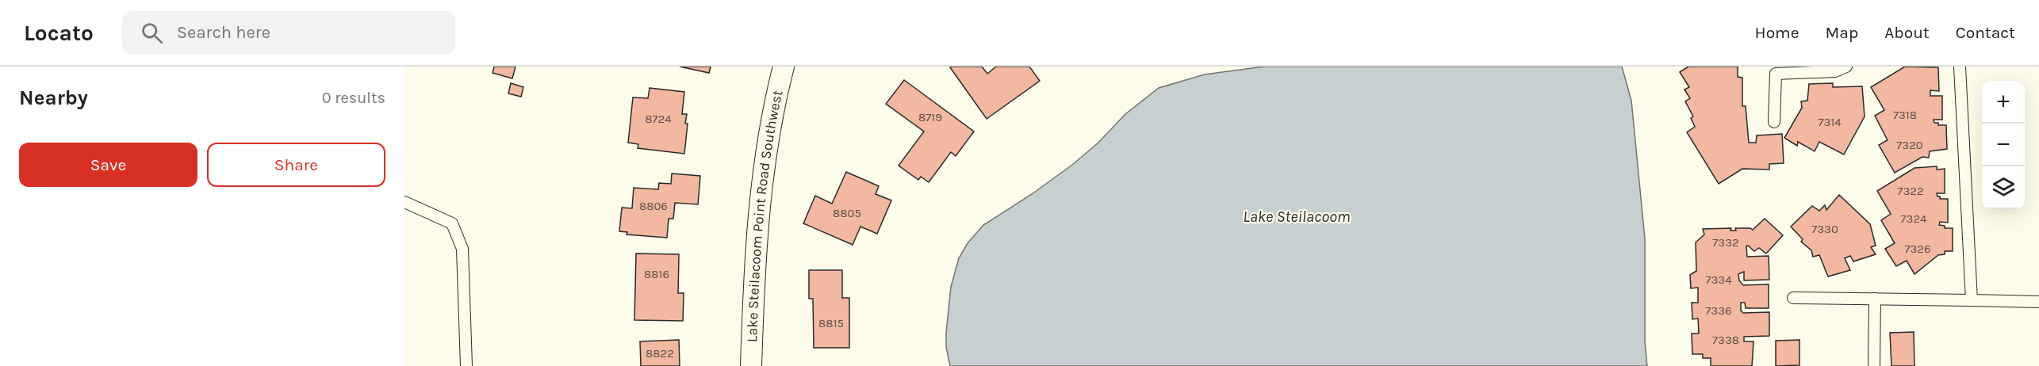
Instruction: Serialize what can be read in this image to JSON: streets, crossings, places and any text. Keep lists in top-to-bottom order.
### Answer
{
  "streets": {
    "street": ["Lake Steilacoom Point Road Southwest"]
  },
  "water": ["Lake Steilacoom"],
  "house_numbers": [
    "7318",
    "8719",
    "8724",
    "7314",
    "7320",
    "7322",
    "8806",
    "8805",
    "7324",
    "7330",
    "7332",
    "7326",
    "8816",
    "7334",
    "7336",
    "8815",
    "7338",
    "8822"
  ],
  "page": {
    "header": "Locato",
    "search": "Search here",
    "nav": [
      "Home",
      "Map",
      "About",
      "Contact"
    ],
    "heading": ["Nearby", "0 results"],
    "map_buttons": ["+", "−"],
    "buttons": ["Save", "Share"]
  }
}
